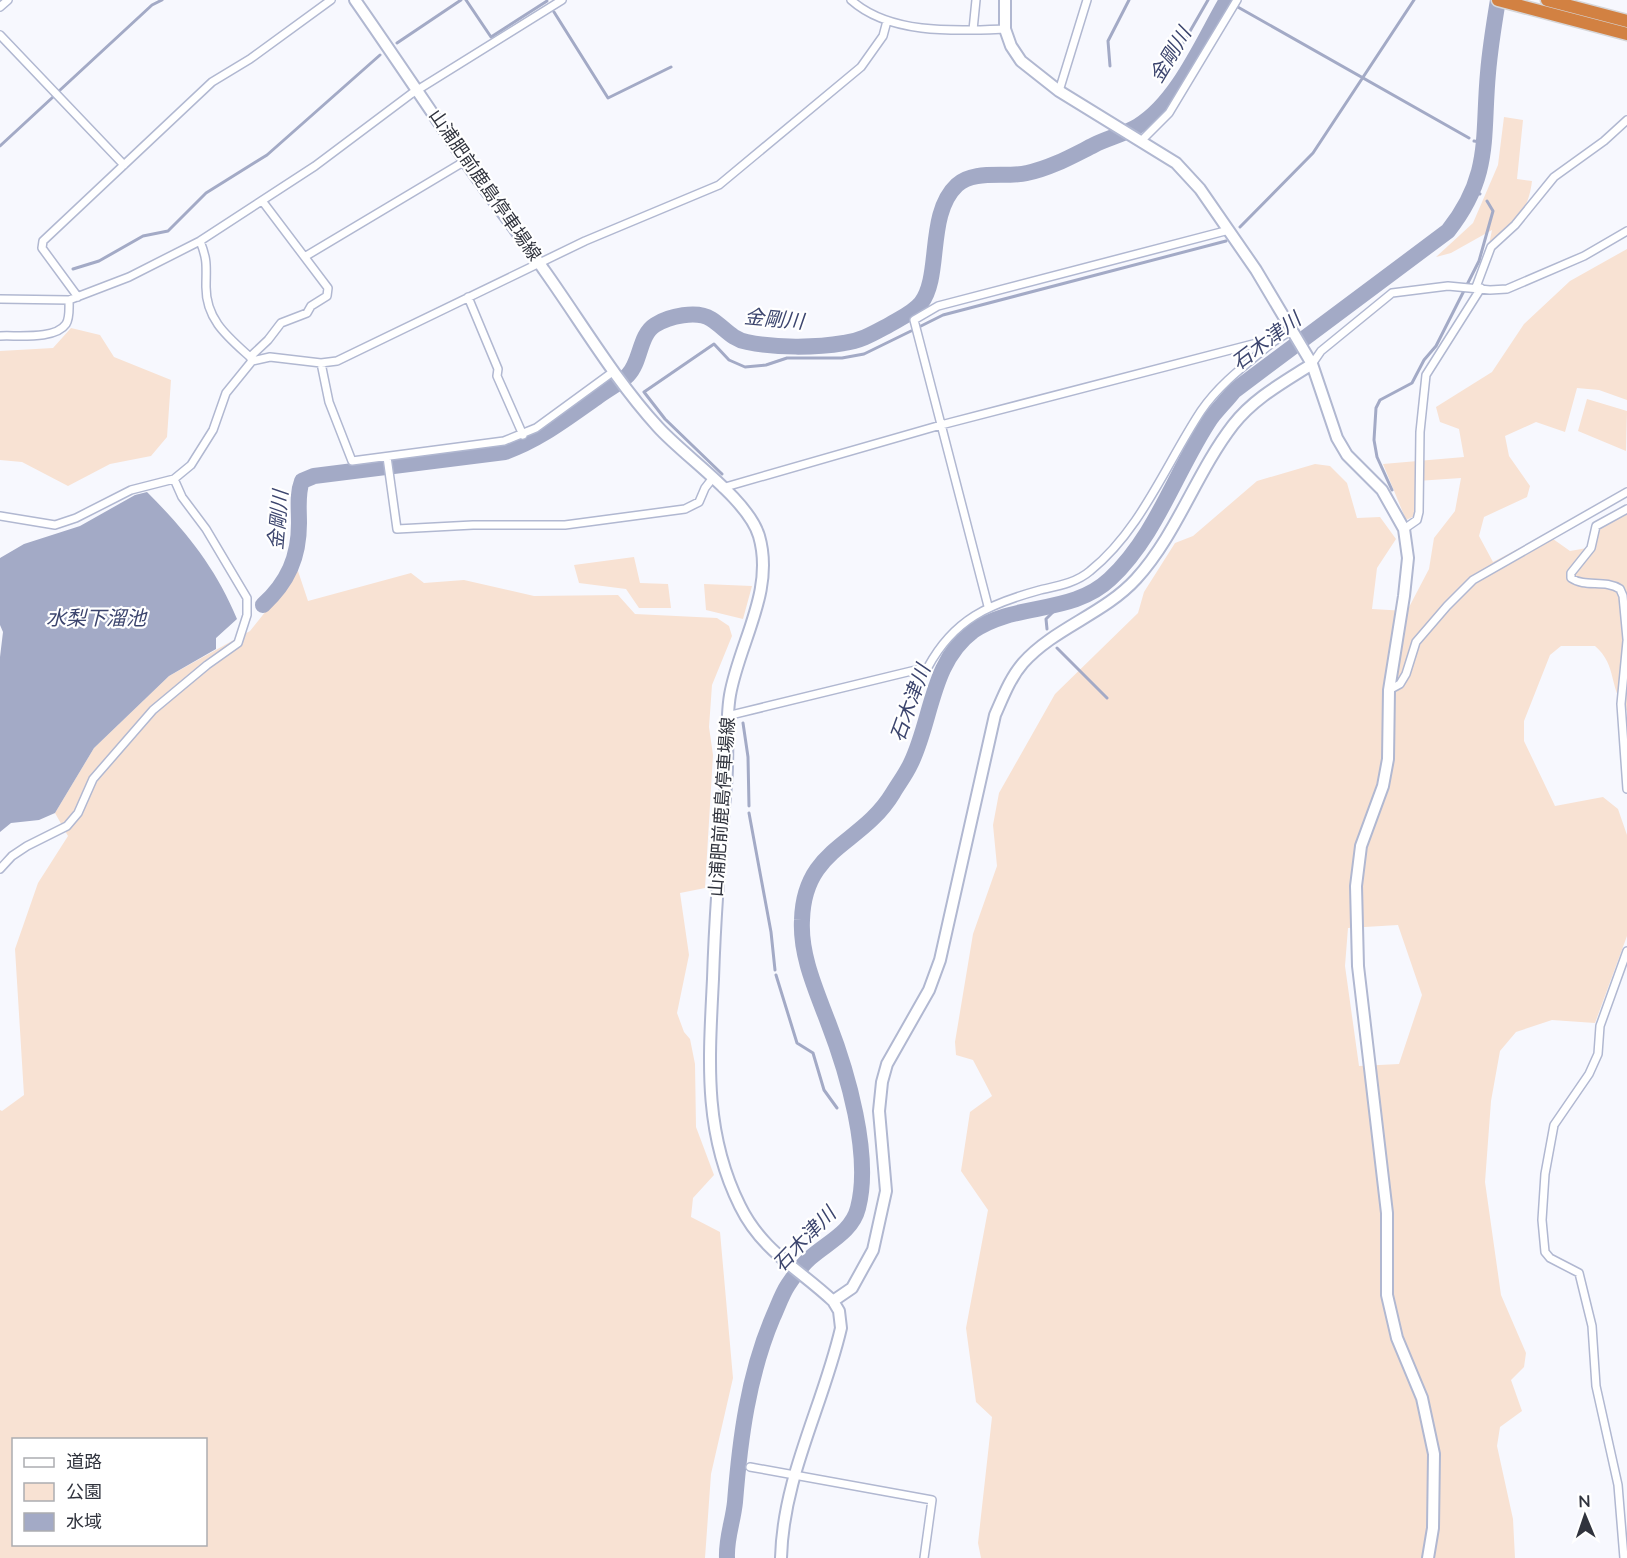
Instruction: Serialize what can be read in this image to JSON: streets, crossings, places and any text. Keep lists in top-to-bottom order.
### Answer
{
  "streets": {
    "street": ["山浦肥前鹿島停車場線"]
  },
  "water": ["金剛川", "石木津川", "水梨下溜池"],
  "legend": ["道路", "公園", "水域"],
  "north": "top"
}
